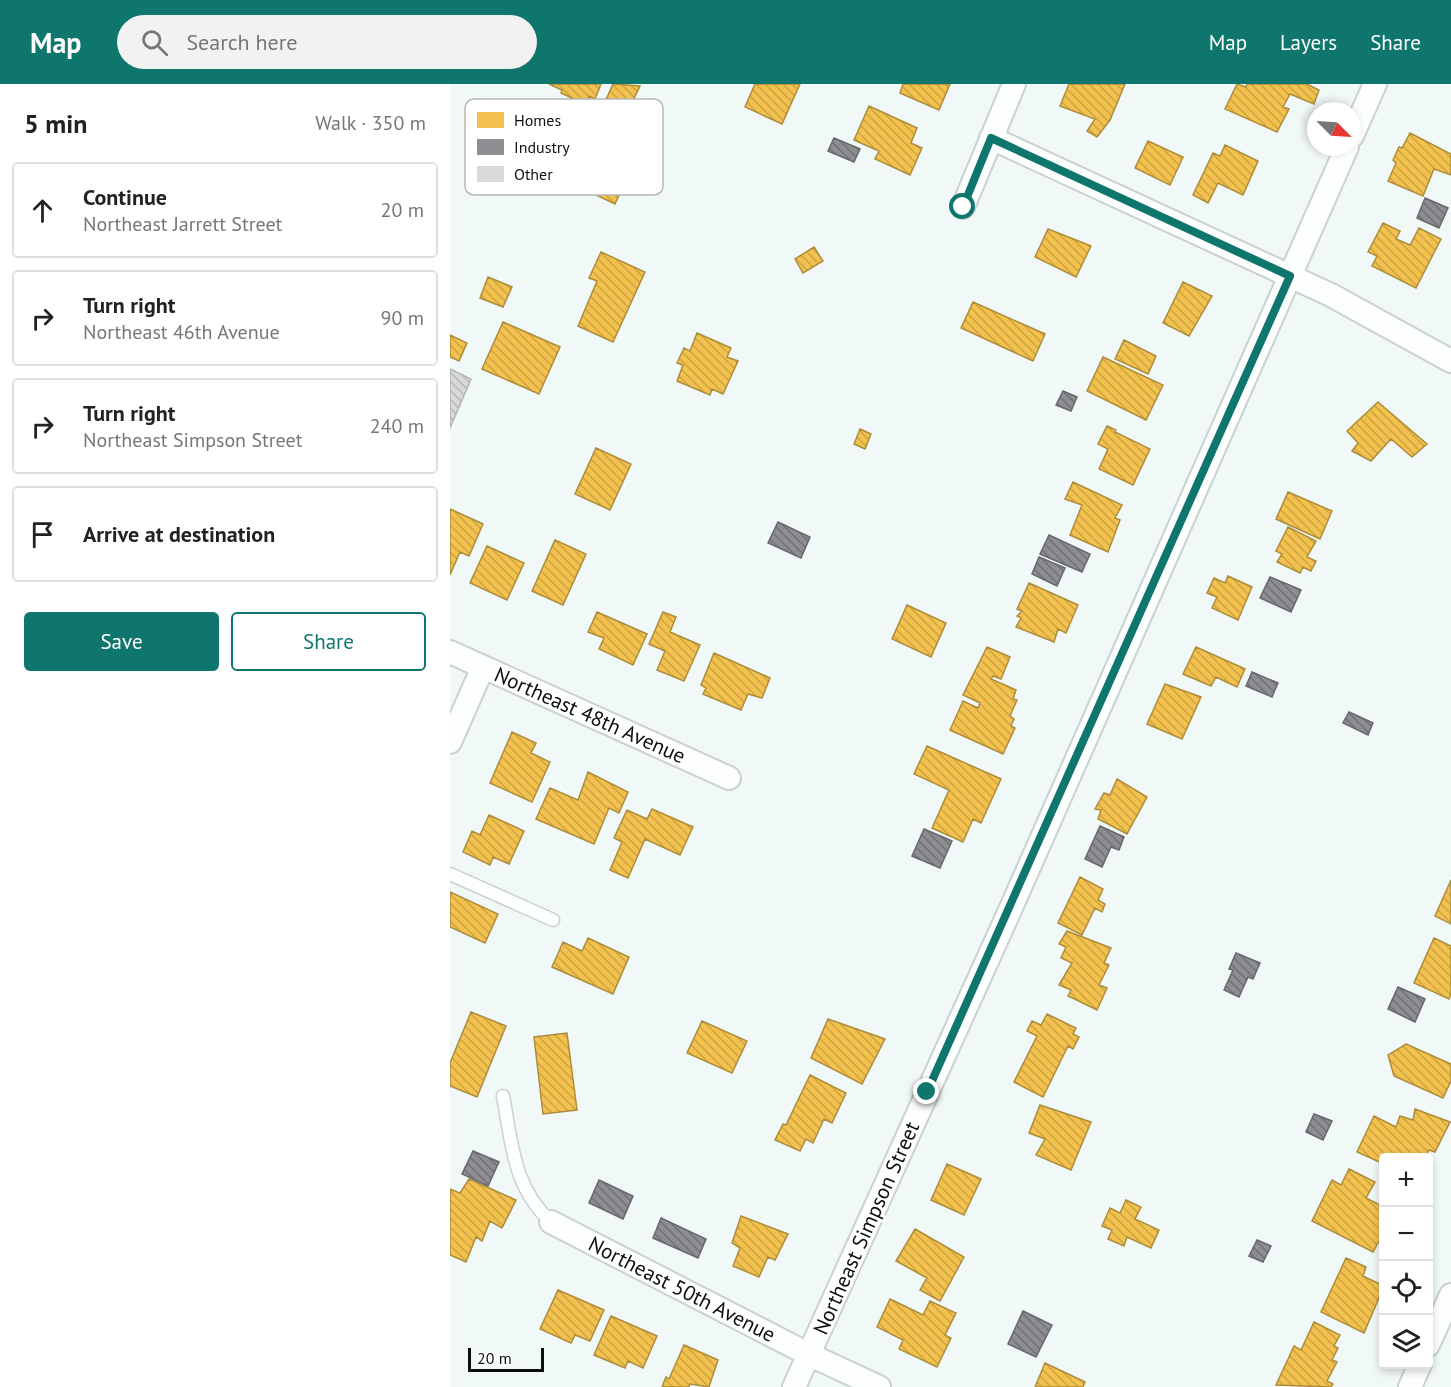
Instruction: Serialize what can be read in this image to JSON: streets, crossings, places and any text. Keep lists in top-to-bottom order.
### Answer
{
  "streets": {
    "street": ["Northeast 48th Avenue", "Northeast Simpson Street", "Northeast 50th Avenue"]
  },
  "crossings": [
    ["Northeast Simpson Street", "Northeast 50th Avenue"]
  ],
  "legend": ["Homes", "Industry", "Other"],
  "scale_bar": "20 m",
  "north": "bottom right",
  "page": {
    "header": "Map",
    "search": "Search here",
    "nav": ["Map", "Layers", "Share"],
    "heading": ["5 min", "Walk · 350 m"],
    "list": [
      ["Continue", "Northeast Jarrett Street", "20 m"],
      ["Turn right", "Northeast 46th Avenue", "90 m"],
      ["Turn right", "Northeast Simpson Street", "240 m"],
      "Arrive at destination"
    ],
    "buttons": ["Save", "Share"],
    "map_buttons": ["+", "−"],
    "scale": "20 m"
  }
}
